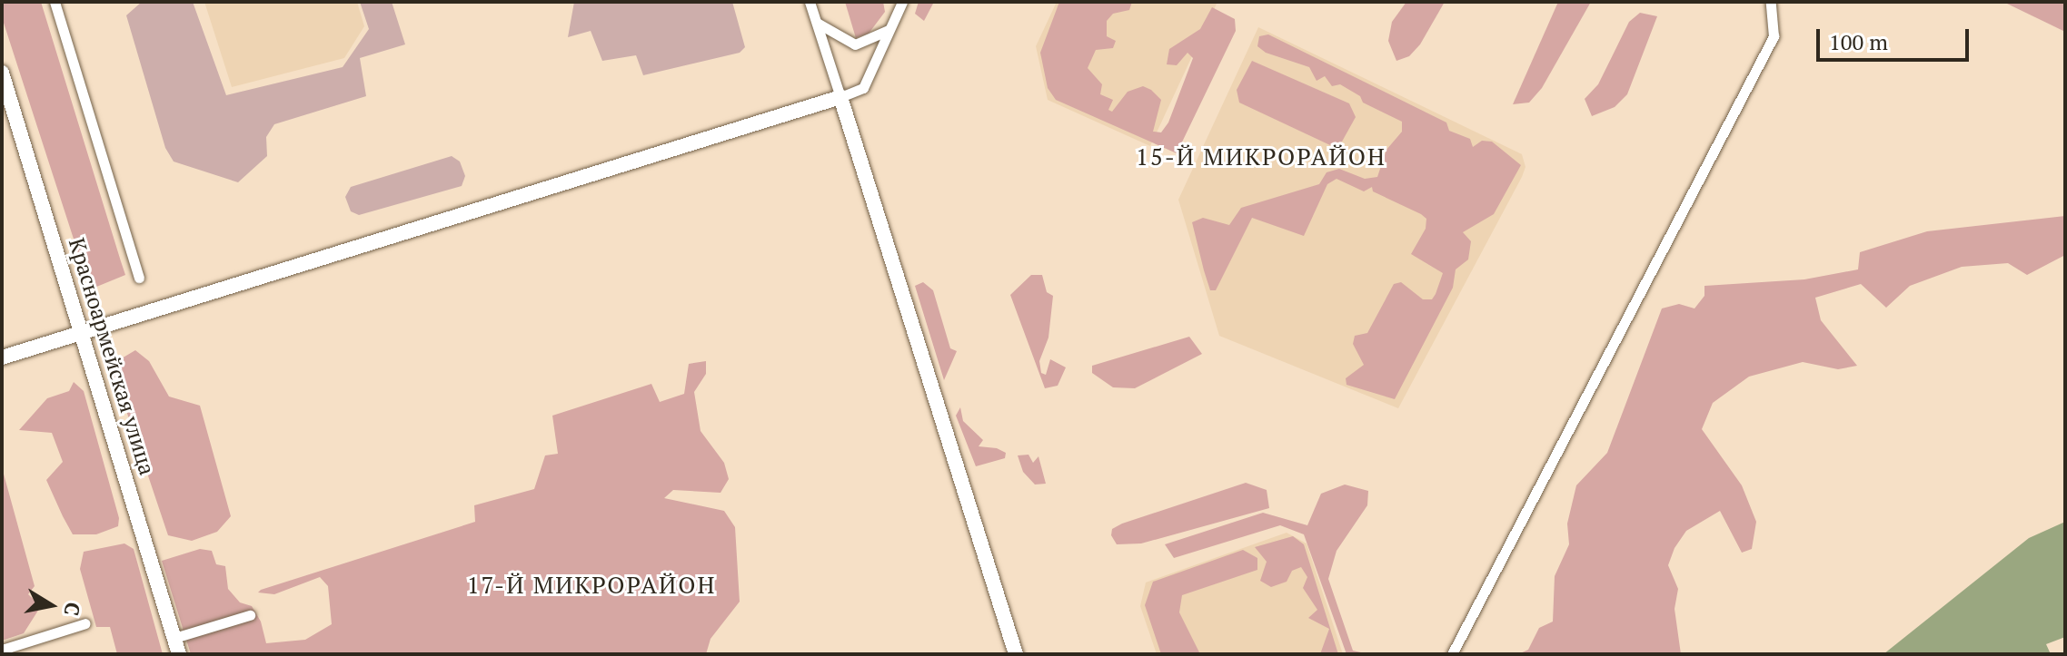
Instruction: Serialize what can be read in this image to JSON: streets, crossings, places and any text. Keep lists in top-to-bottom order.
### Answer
{
  "streets": {
    "street": ["Красноармейская улица"]
  },
  "districts": ["15-Й МИКРОРАЙОН", "17-Й МИКРОРАЙОН"],
  "scale_bar": "100 m",
  "north": "right"
}
